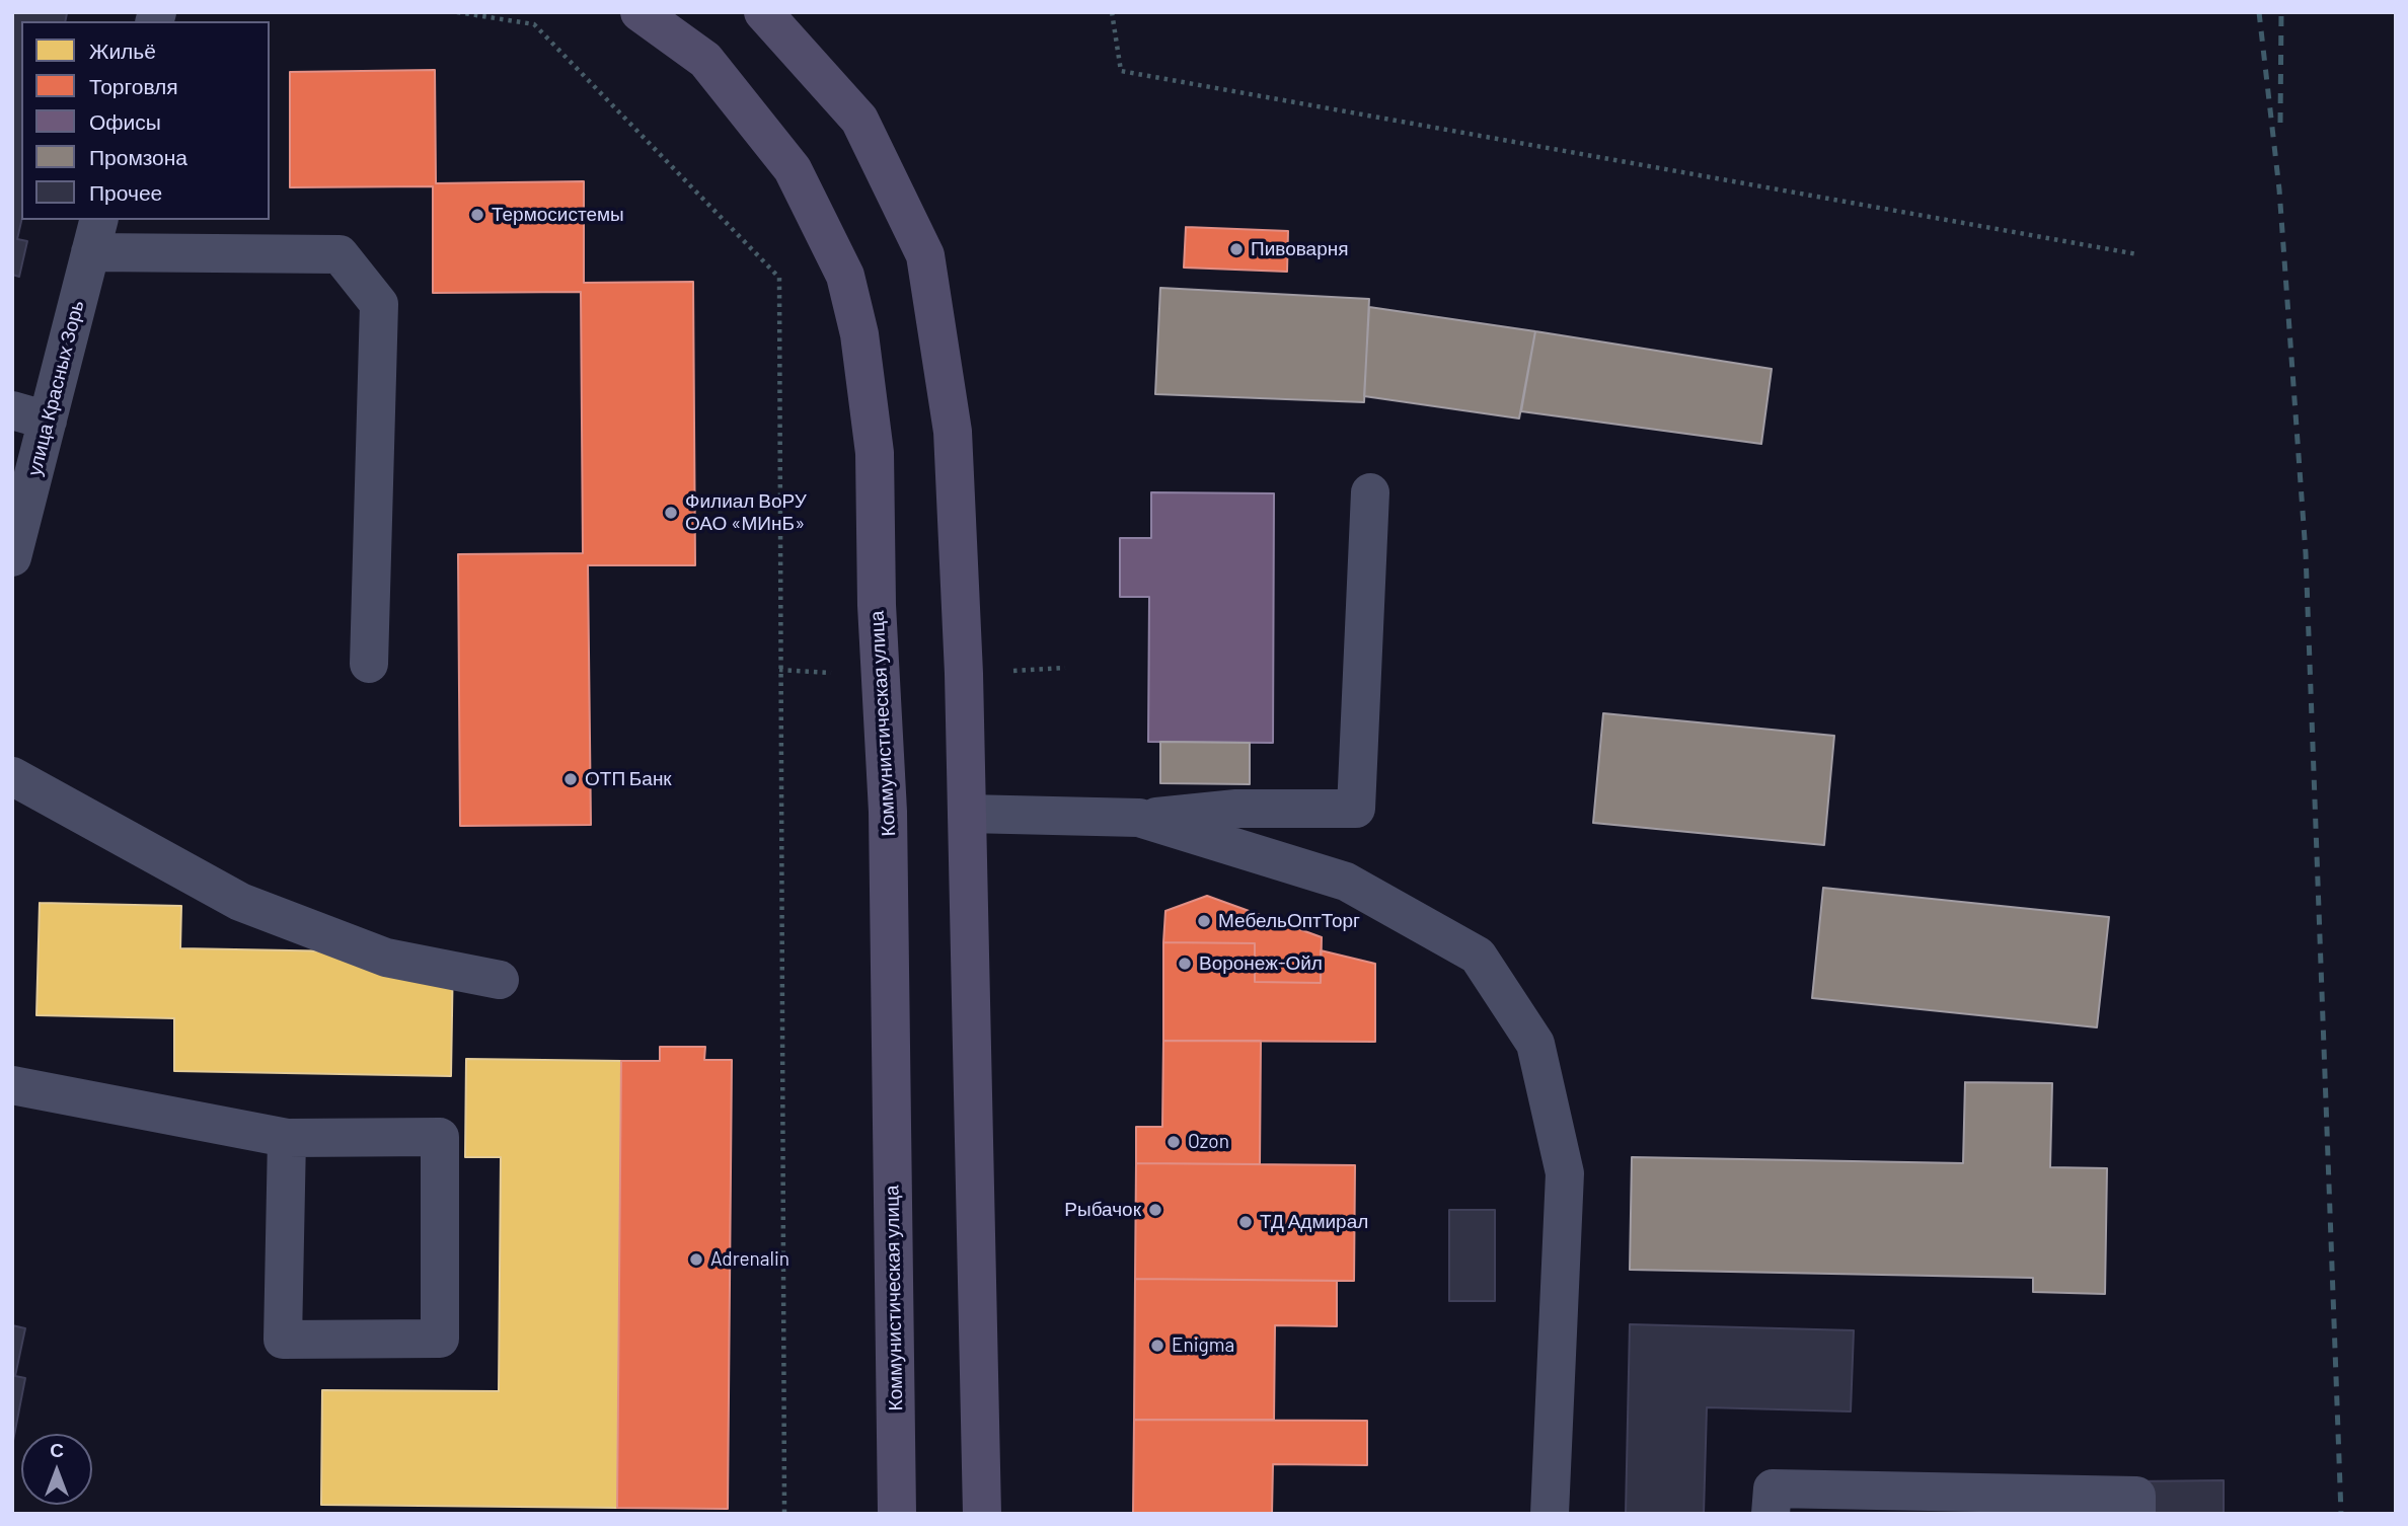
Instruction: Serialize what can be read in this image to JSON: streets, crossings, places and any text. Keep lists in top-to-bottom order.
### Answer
{
  "streets": {
    "main road": ["Коммунистическая улица"],
    "street": ["улица Красных Зорь"]
  },
  "places": [
    "Термосистемы",
    "Пивоварня",
    "Филиал ВоРУ ОАО «МИнБ»",
    "ОТП Банк",
    "МебельОптТорг",
    "Воронеж-Ойл",
    "Ozon",
    "Рыбачок",
    "ТД Адмирал",
    "Adrenalin",
    "Enigma"
  ],
  "legend": [
    "Жильё",
    "Торговля",
    "Офисы",
    "Промзона",
    "Прочее"
  ],
  "north": "top"
}
